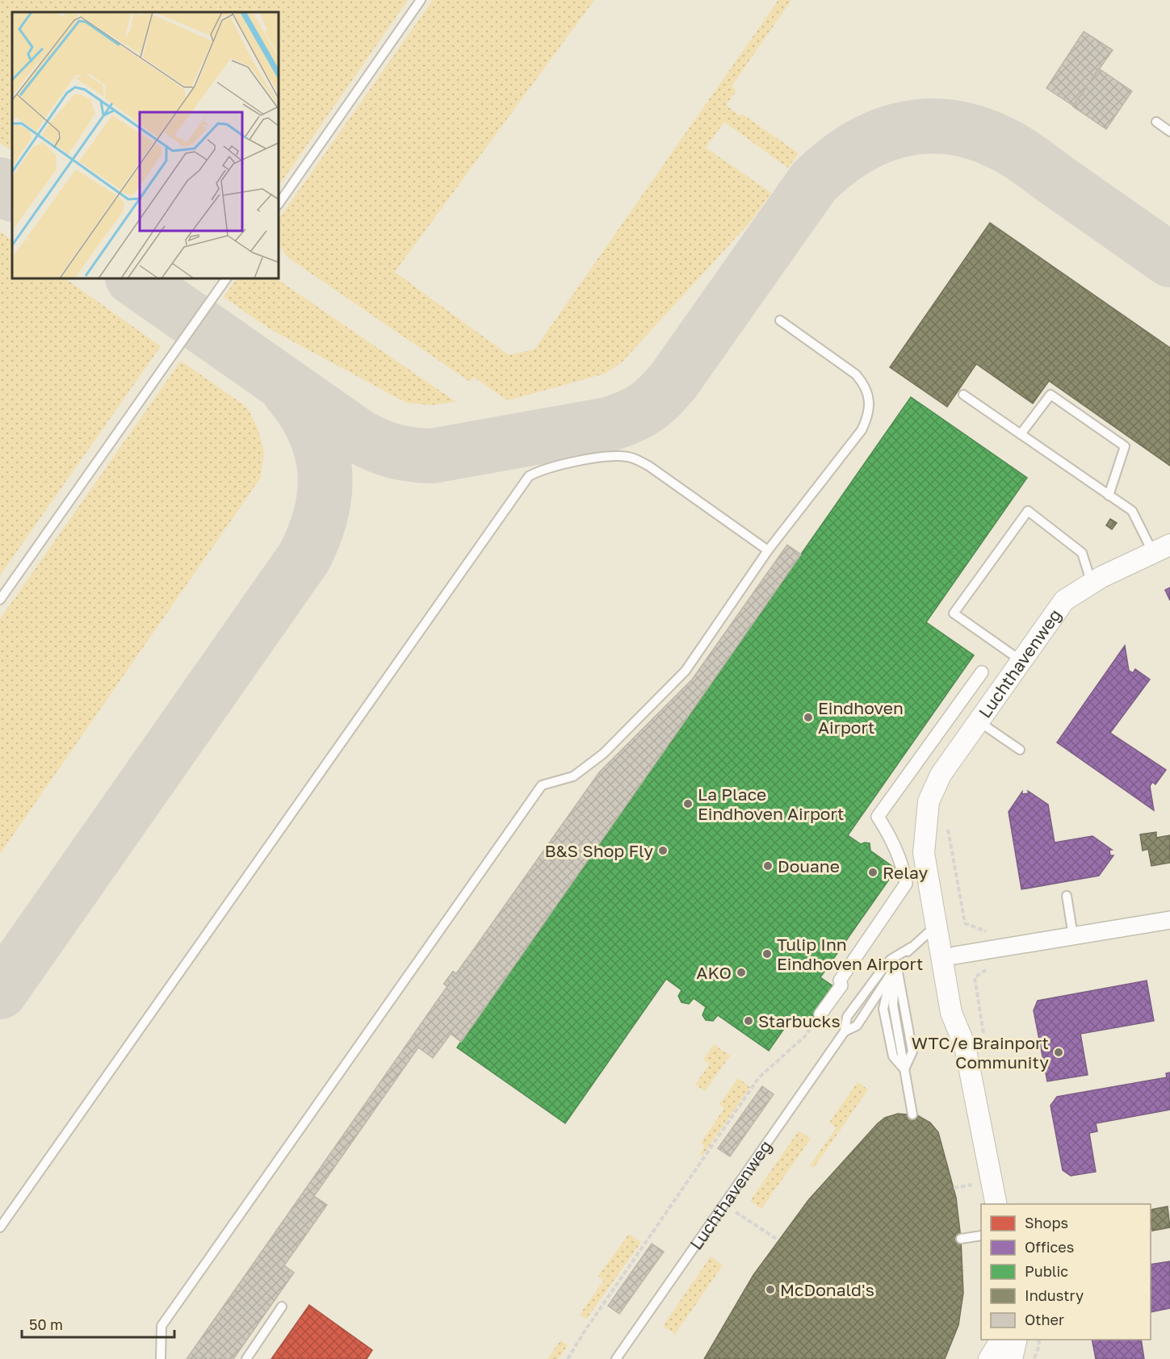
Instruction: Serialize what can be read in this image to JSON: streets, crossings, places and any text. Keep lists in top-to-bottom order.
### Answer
{
  "streets": {
    "street": ["Luchthavenweg"]
  },
  "places": [
    "Eindhoven Airport",
    "La Place Eindhoven Airport",
    "B&S Shop Fly",
    "Douane",
    "Relay",
    "Tulip Inn Eindhoven Airport",
    "AKO",
    "Starbucks",
    "WTC/e Brainport Community",
    "McDonald's"
  ],
  "legend": [
    "Shops",
    "Offices",
    "Public",
    "Industry",
    "Other"
  ],
  "scale_bar": "50 m"
}
